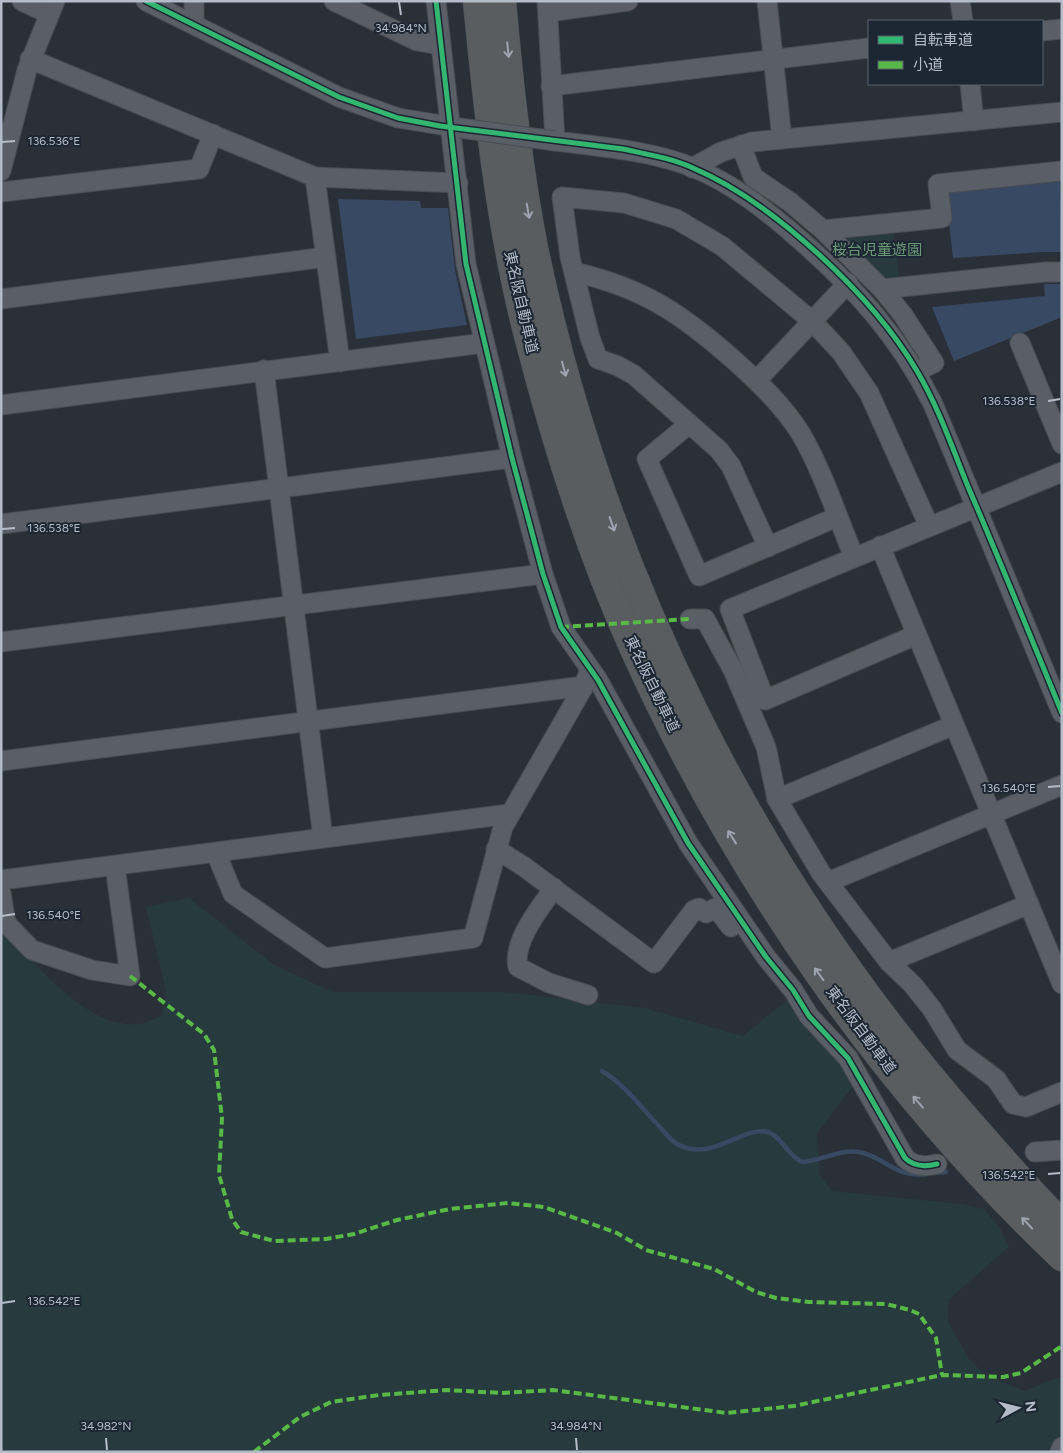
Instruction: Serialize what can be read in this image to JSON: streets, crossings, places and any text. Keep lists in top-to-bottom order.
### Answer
{
  "streets": {
    "highway": ["東名阪自動車道"]
  },
  "parks": ["桜台児童遊園"],
  "legend": ["自転車道", "小道"],
  "north": "right",
  "coordinates": [
    "34.984°N",
    "136.536°E",
    "136.538°E",
    "136.540°E",
    "136.542°E",
    "34.982°N"
  ]
}
